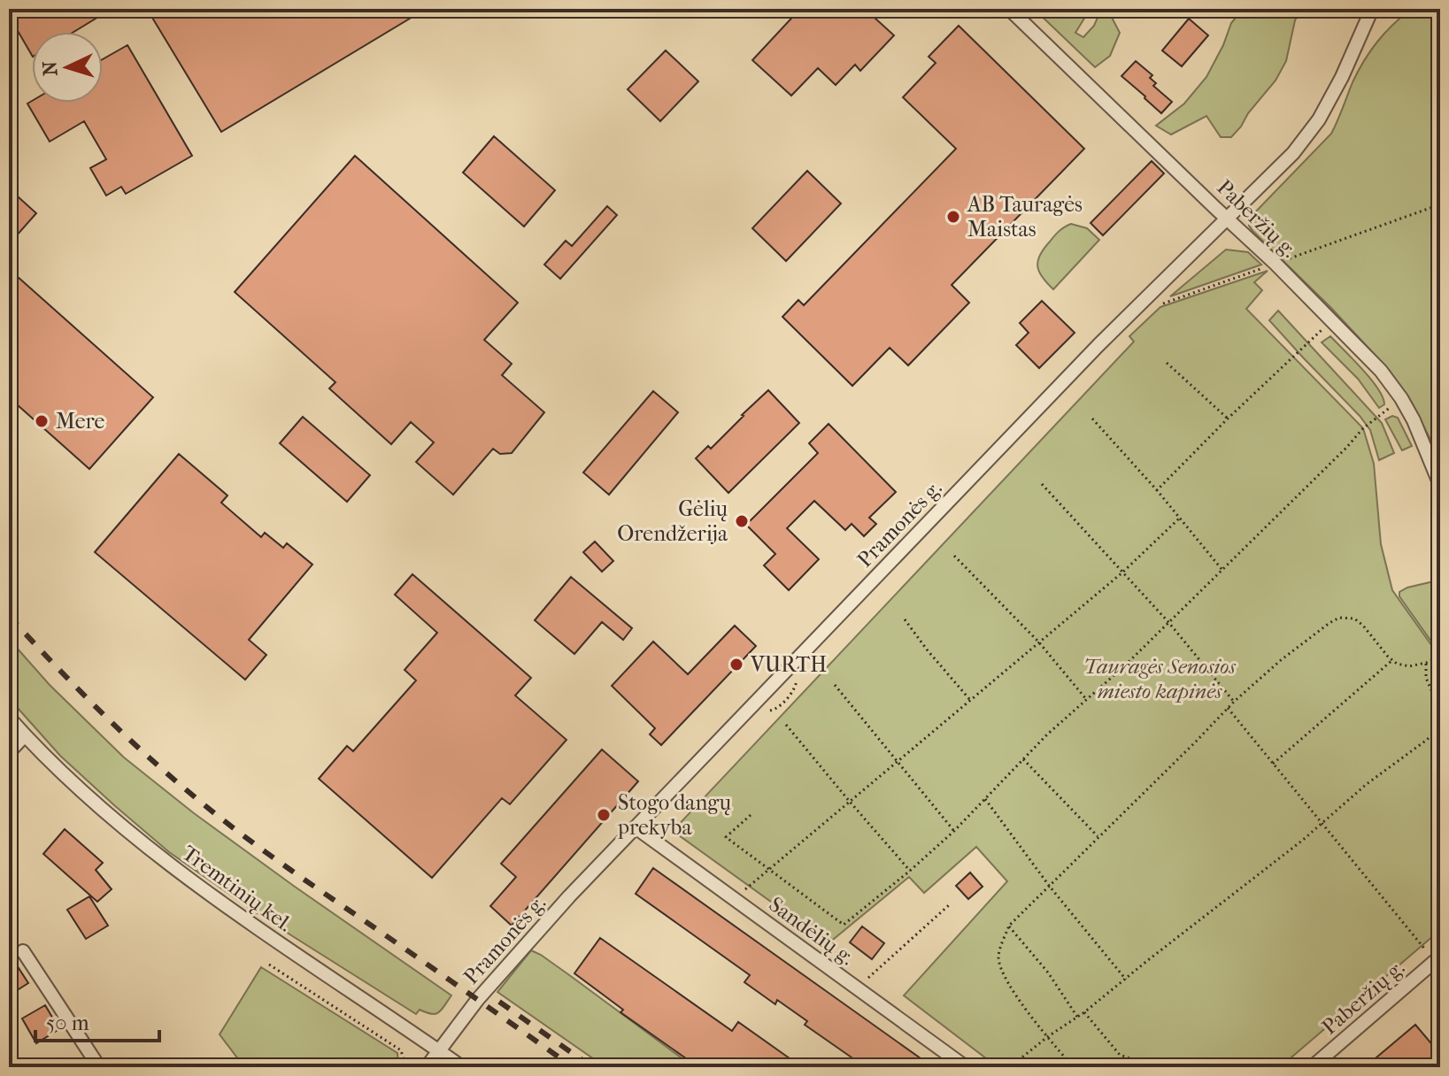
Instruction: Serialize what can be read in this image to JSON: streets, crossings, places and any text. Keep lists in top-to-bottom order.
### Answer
{
  "streets": {
    "street": [
      "Paberžių g.",
      "Pramonės g.",
      "Tremtinių kel.",
      "Sandėlių g."
    ]
  },
  "crossings": [
    ["Paberžių g.", "Pramonės g."],
    ["Pramonės g.", "Tremtinių kel."],
    ["Pramonės g.", "Sandėlių g."]
  ],
  "parks": ["Tauragės Senosios miesto kapinės"],
  "places": [
    "AB Tauragės Maistas",
    "Mere",
    "Gėlių Orendžerija",
    "VURTH",
    "Stogo dangų prekyba"
  ],
  "scale_bar": "50 m",
  "north": "left"
}
